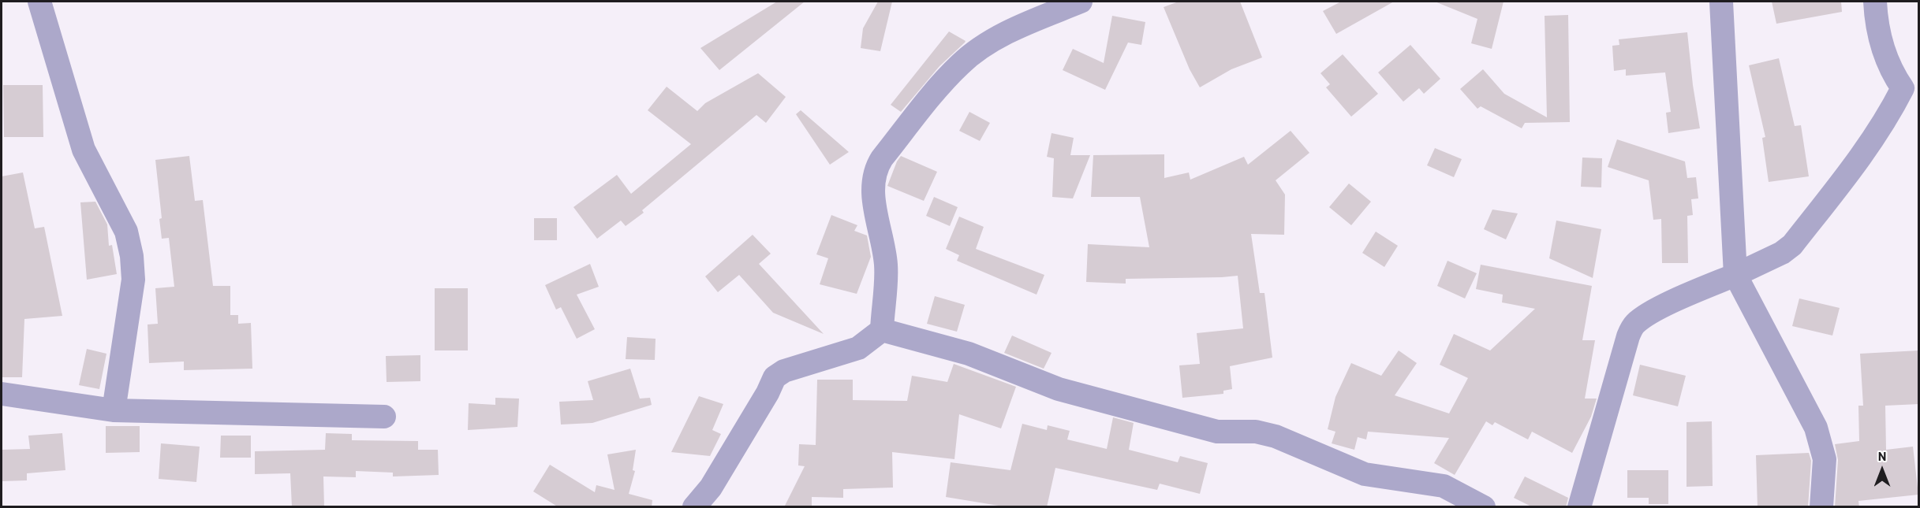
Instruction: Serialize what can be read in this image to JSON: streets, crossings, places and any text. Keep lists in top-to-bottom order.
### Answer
{
  "north": "top"
}
